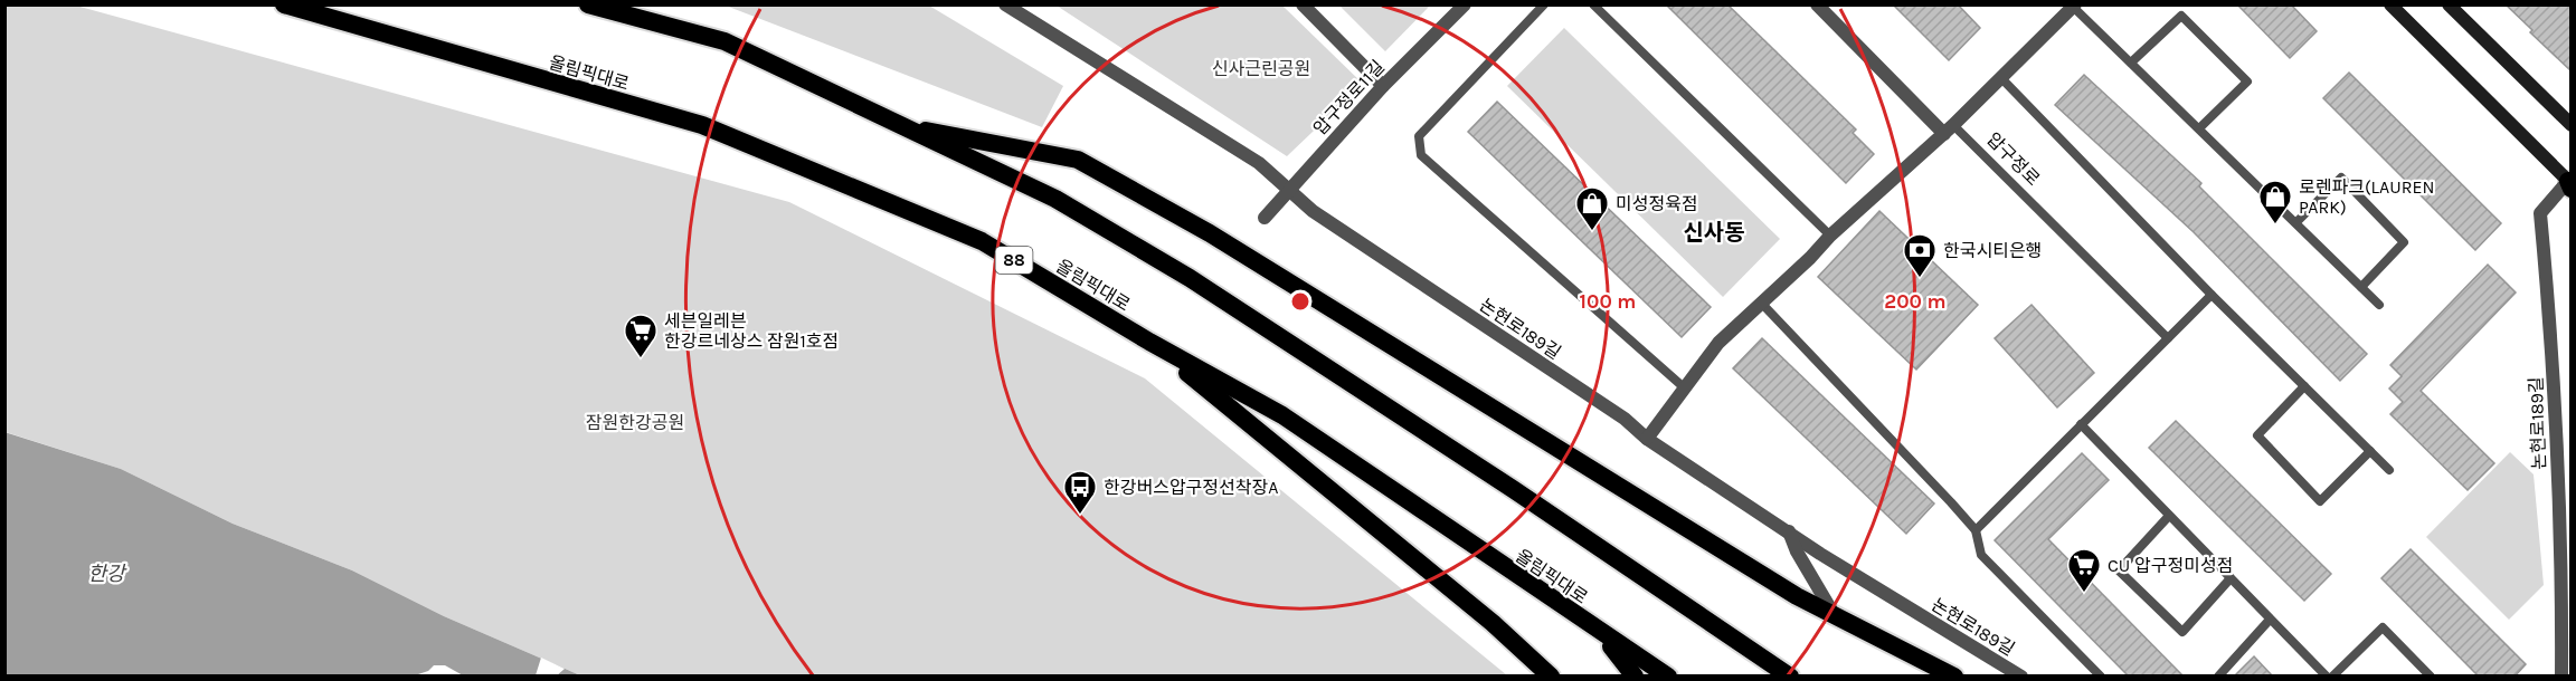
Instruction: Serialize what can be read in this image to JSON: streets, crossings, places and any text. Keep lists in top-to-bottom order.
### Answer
{
  "streets": {
    "highway": ["올림픽대로", "88"],
    "street": ["압구정로11길", "논현로189길"],
    "lane": ["압구정로"]
  },
  "crossings": [
    ["압구정로11길", "논현로189길"]
  ],
  "districts": ["신사동"],
  "water": ["한강"],
  "parks": ["신사근린공원", "잠원한강공원"],
  "places": {
    "shop": ["로렌파크(LAUREN PARK)", "미성정육점"],
    "bank": ["한국시티은행"],
    "supermarket": ["세븐일레븐 한강르네상스 잠원1호점", "CU 압구정미성점"],
    "bus stop": ["한강버스압구정선착장A"]
  },
  "rings": ["100 m", "200 m"]
}
